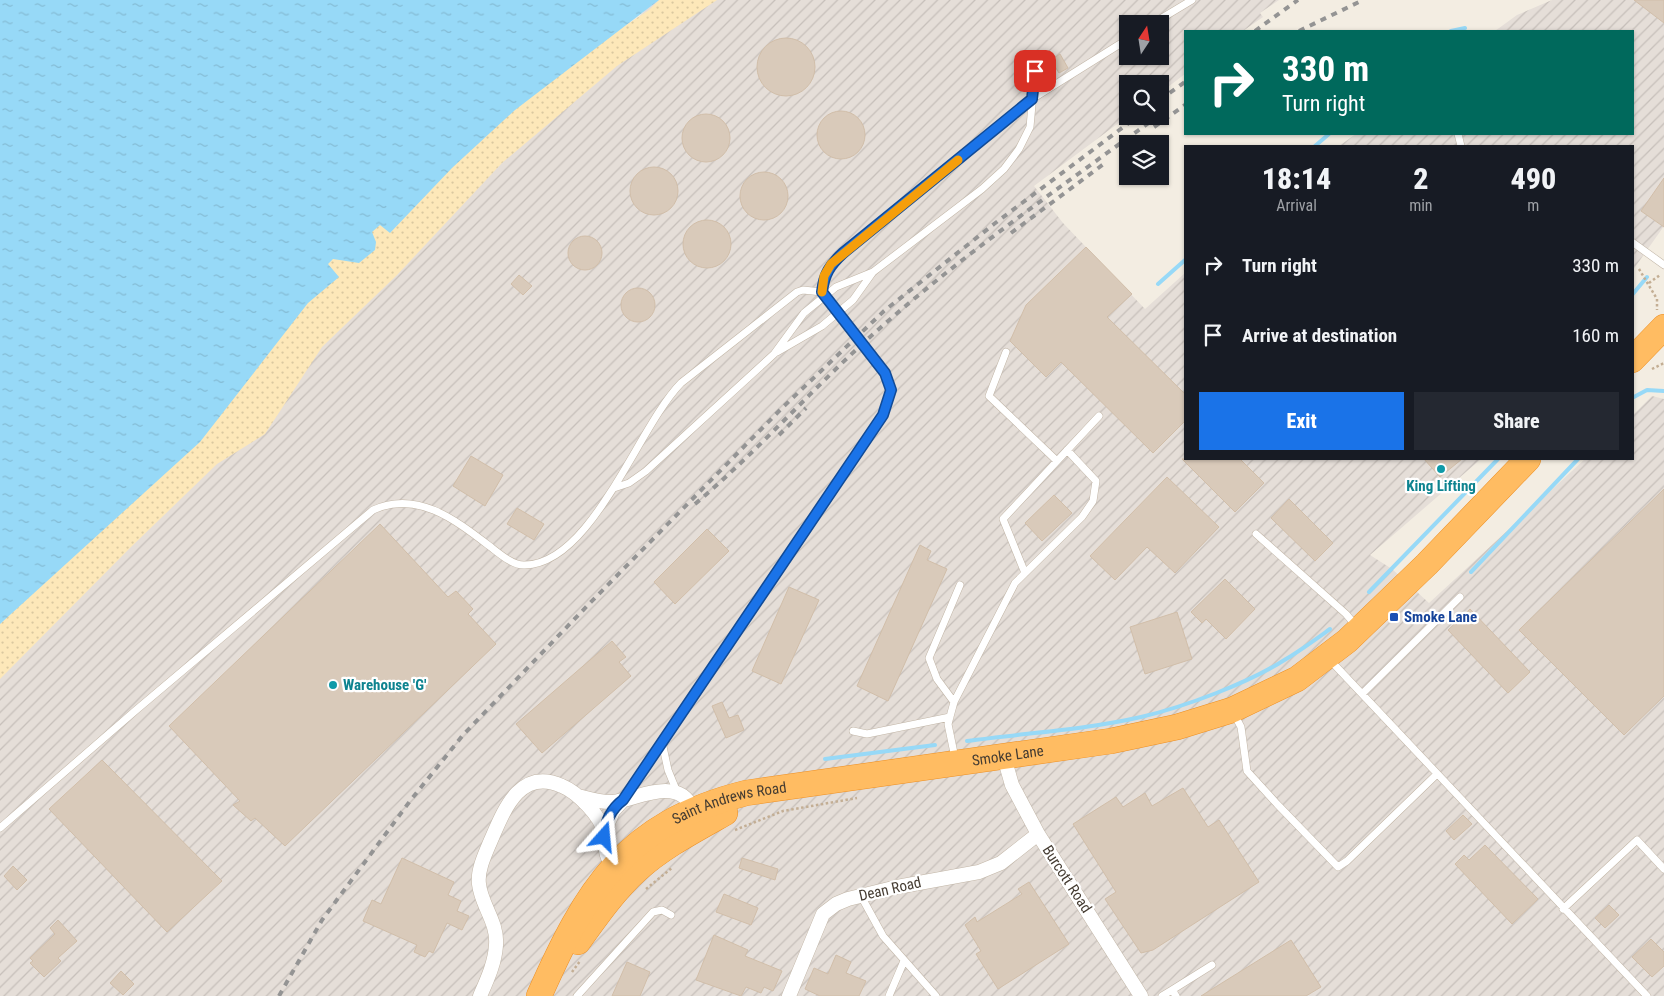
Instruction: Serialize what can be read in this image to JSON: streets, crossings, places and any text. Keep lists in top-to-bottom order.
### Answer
{
  "streets": {
    "highway": ["Smoke Lane", "Saint Andrews Road"],
    "street": ["Burcott Road", "Dean Road"]
  },
  "crossings": [
    ["Smoke Lane", "Saint Andrews Road"],
    ["Smoke Lane", "Burcott Road"],
    ["Burcott Road", "Dean Road"]
  ],
  "places": {
    "other": ["King Lifting", "Warehouse 'G'"],
    "transit": ["Smoke Lane"]
  },
  "north": "top",
  "page": {
    "turn": ["330 m", "Turn right"],
    "eta": [
      "18:14",
      "Arrival",
      "2",
      "min",
      "490",
      "m"
    ],
    "list": [
      {
        "name": "Turn right",
        "value": "330 m"
      },
      {
        "name": "Arrive at destination",
        "value": "160 m"
      }
    ],
    "buttons": ["Exit", "Share"]
  }
}
